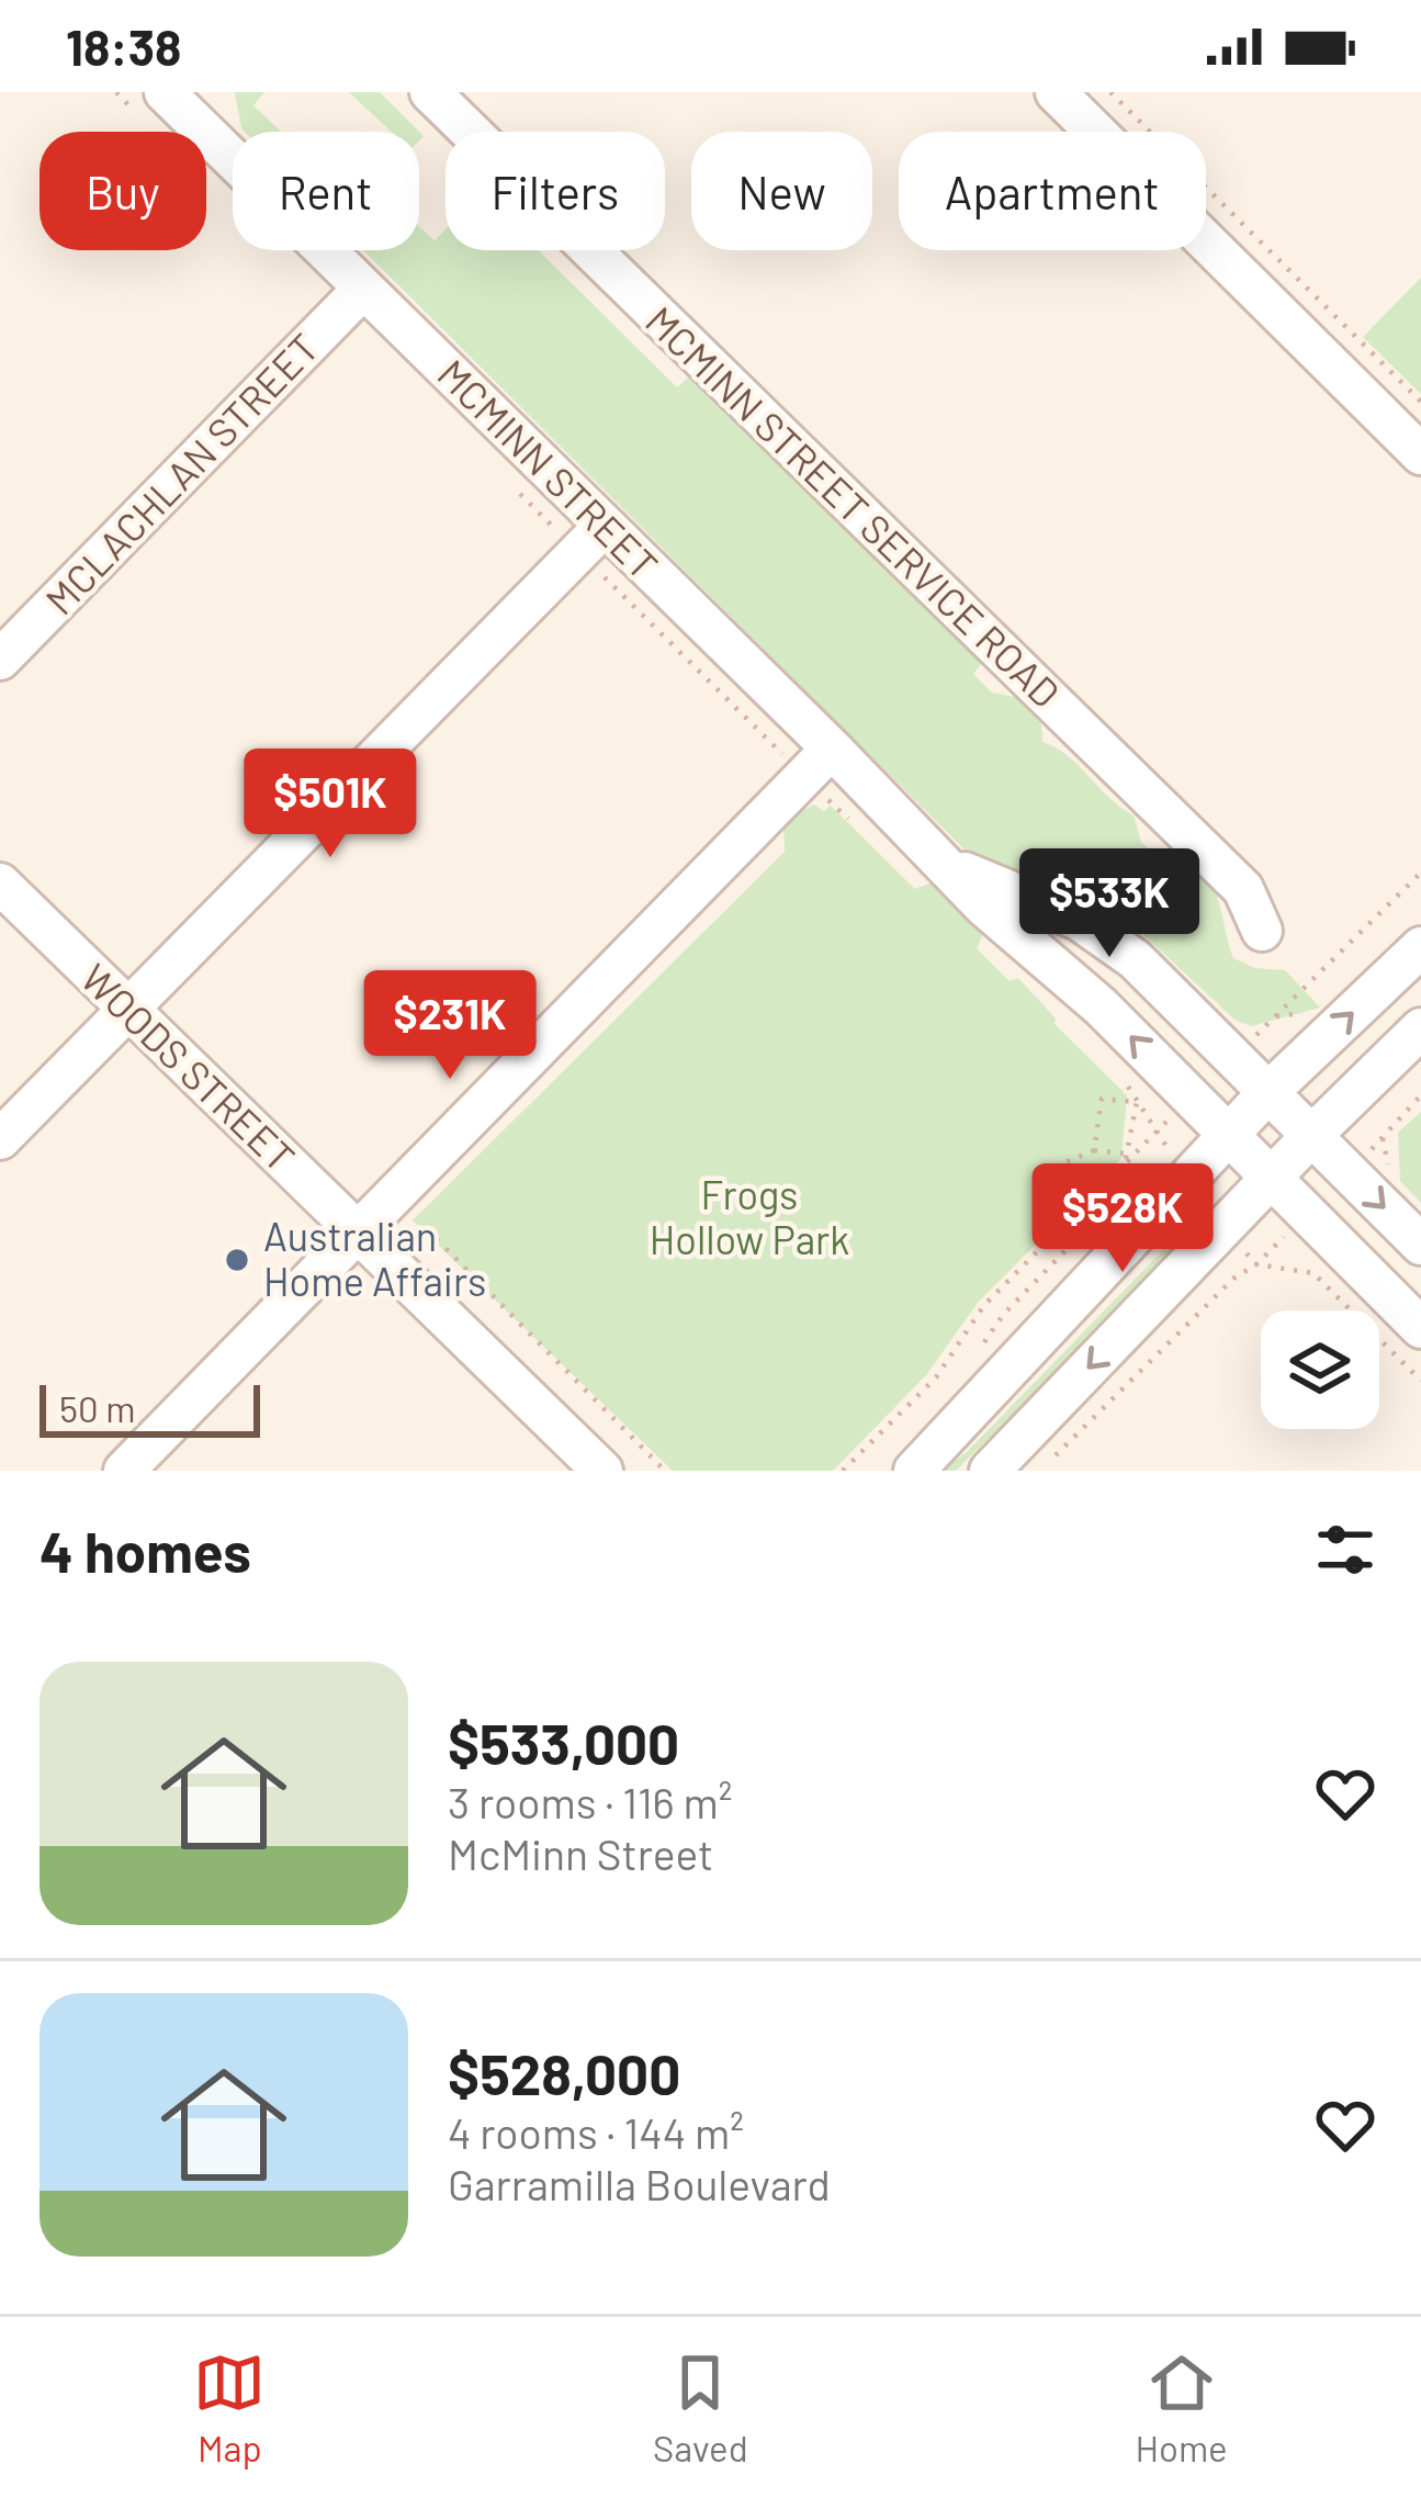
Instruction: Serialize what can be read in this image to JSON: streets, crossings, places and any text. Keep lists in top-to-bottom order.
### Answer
{
  "streets": {
    "street": [
      "MCMINN STREET",
      "MCLACHLAN STREET",
      "MCMINN STREET SERVICE ROAD",
      "WOODS STREET"
    ]
  },
  "crossings": [
    ["MCMINN STREET", "MCLACHLAN STREET"]
  ],
  "parks": ["Frogs Hollow Park"],
  "places": ["Australian Home Affairs"],
  "scale_bar": "50 m",
  "page": {
    "status": "18:38",
    "chip": [
      "Buy",
      "Rent",
      "Filters",
      "New",
      "Apartment"
    ],
    "price": [
      "$501K",
      "$533K",
      "$231K",
      "$528K"
    ],
    "scale": "50 m",
    "heading": "4 homes",
    "list": [
      {
        "name": "$533,000",
        "note": "3 rooms · 116 m² · McMinn Street"
      },
      {
        "name": "$528,000",
        "note": "4 rooms · 144 m² · Garramilla Boulevard"
      }
    ],
    "tabs": ["Map", "Saved", "Home"]
  }
}
